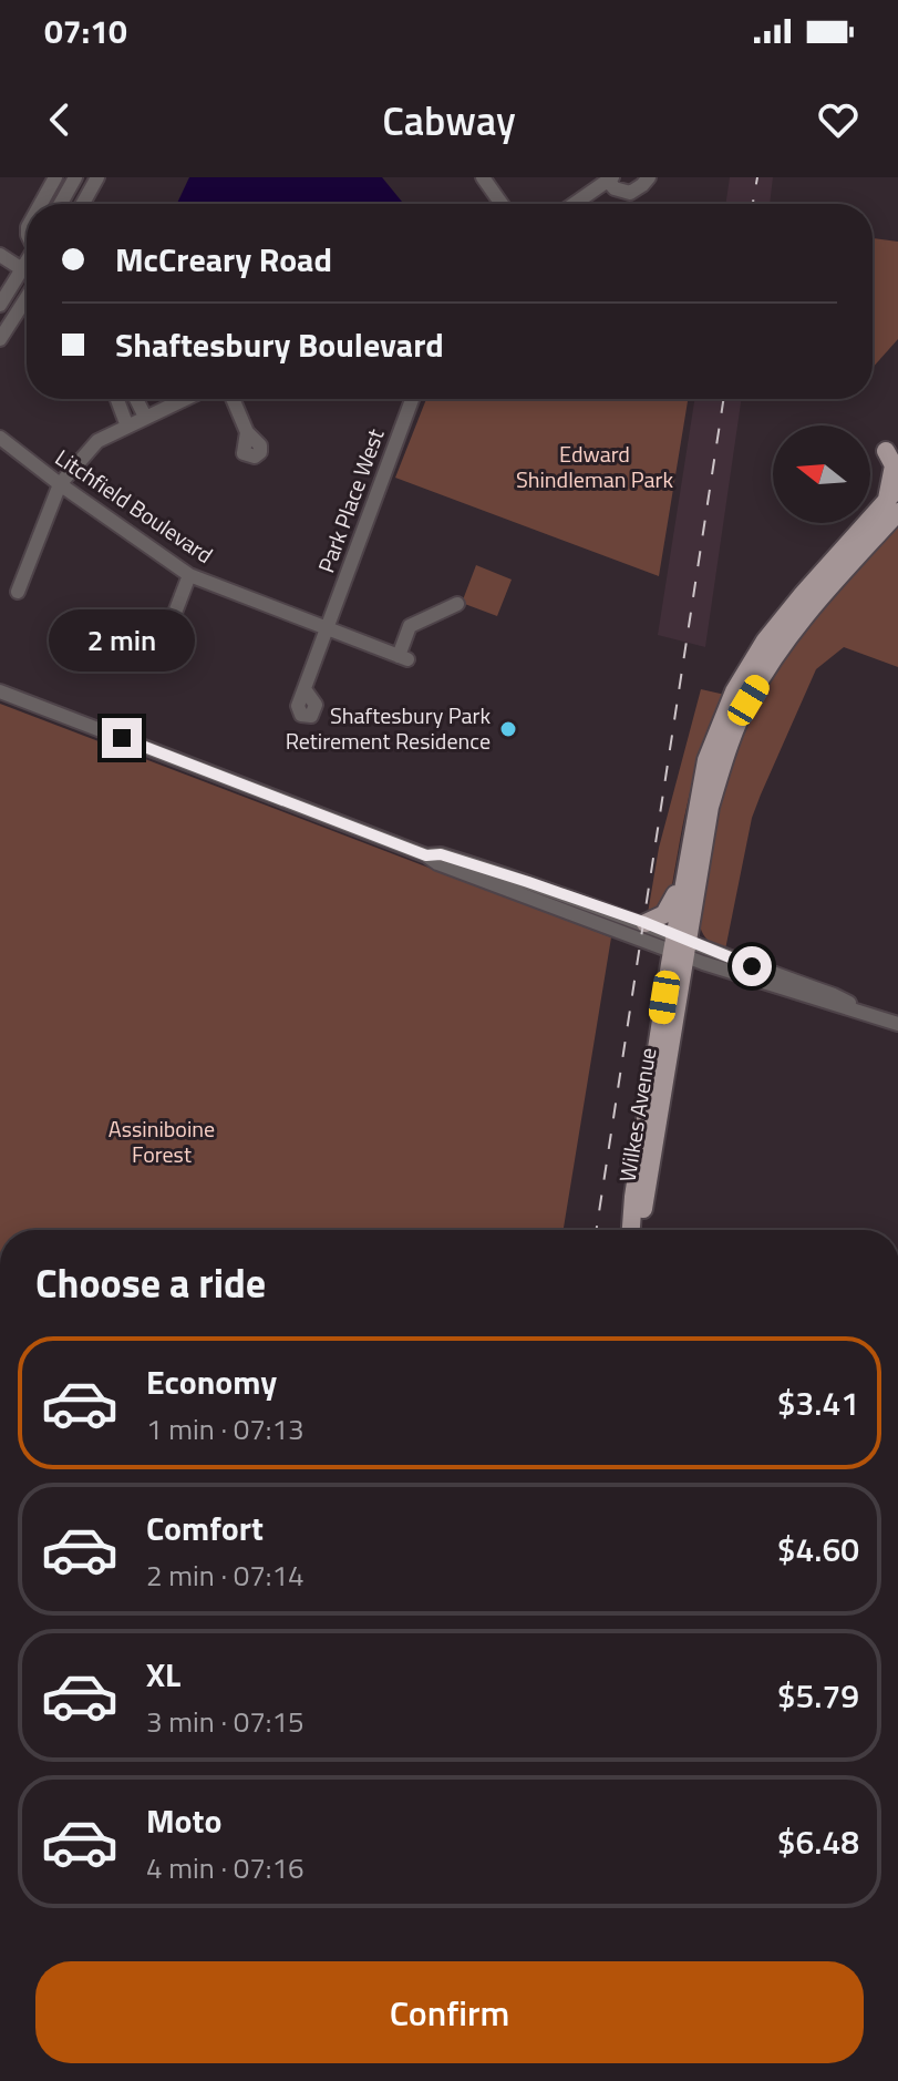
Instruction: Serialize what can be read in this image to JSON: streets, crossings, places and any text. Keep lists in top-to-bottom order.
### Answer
{
  "streets": {
    "main road": ["Wilkes Avenue"],
    "street": ["Park Place West", "Litchfield Boulevard"]
  },
  "crossings": [
    ["Park Place West", "Litchfield Boulevard"]
  ],
  "parks": ["Edward Shindleman Park", "Assiniboine Forest"],
  "places": ["Shaftesbury Park Retirement Residence"],
  "north": "left",
  "page": {
    "status": "07:10",
    "header": "Cabway",
    "banner": ["McCreary Road", "Shaftesbury Boulevard"],
    "bubble": "2 min",
    "heading": "Choose a ride",
    "list": [
      {
        "name": "Economy",
        "note": "1 min · 07:13",
        "value": "$3.41"
      },
      {
        "name": "Comfort",
        "note": "2 min · 07:14",
        "value": "$4.60"
      },
      {
        "name": "XL",
        "note": "3 min · 07:15",
        "value": "$5.79"
      },
      {
        "name": "Moto",
        "note": "4 min · 07:16",
        "value": "$6.48"
      }
    ],
    "buttons": "Confirm"
  }
}
